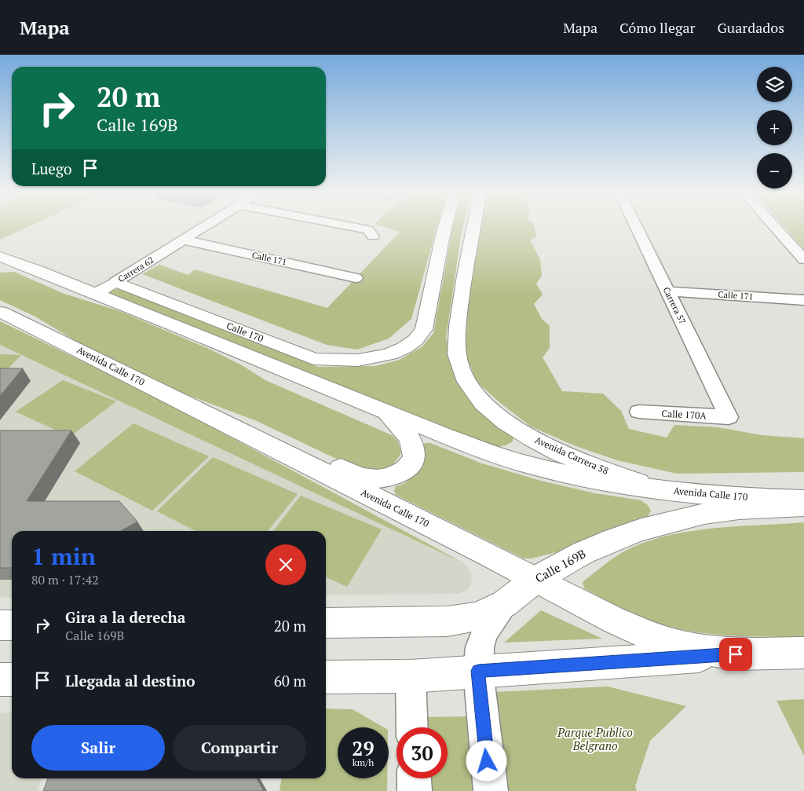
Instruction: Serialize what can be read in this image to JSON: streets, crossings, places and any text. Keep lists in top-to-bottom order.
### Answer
{
  "streets": {
    "main road": [
      "Carrera 62",
      "Calle 170",
      "Avenida Calle 170",
      "Avenida Carrera 58",
      "Calle 169B"
    ],
    "street": ["Calle 171", "Carrera 57", "Calle 170A"]
  },
  "crossings": [
    ["Calle 171", "Carrera 62"],
    ["Calle 171", "Carrera 57"],
    ["Carrera 62", "Calle 170"],
    ["Carrera 62", "Avenida Calle 170"],
    ["Carrera 57", "Calle 170A"],
    ["Avenida Calle 170", "Avenida Carrera 58"],
    ["Avenida Calle 170", "Calle 169B"]
  ],
  "parks": ["Parque Publico Belgrano"],
  "page": {
    "header": "Mapa",
    "nav": ["Mapa", "Cómo llegar", "Guardados"],
    "map_buttons": ["+", "−"],
    "turn": ["20 m", "Calle 169B"],
    "then": "Luego",
    "heading": ["1 min", "80 m · 17:42"],
    "list": [
      {
        "name": "Gira a la derecha",
        "note": "Calle 169B",
        "value": "20 m"
      },
      {
        "name": "Llegada al destino",
        "value": "60 m"
      }
    ],
    "buttons": ["Salir", "Compartir"],
    "speed": "29 km/h",
    "limit": "30"
  }
}
